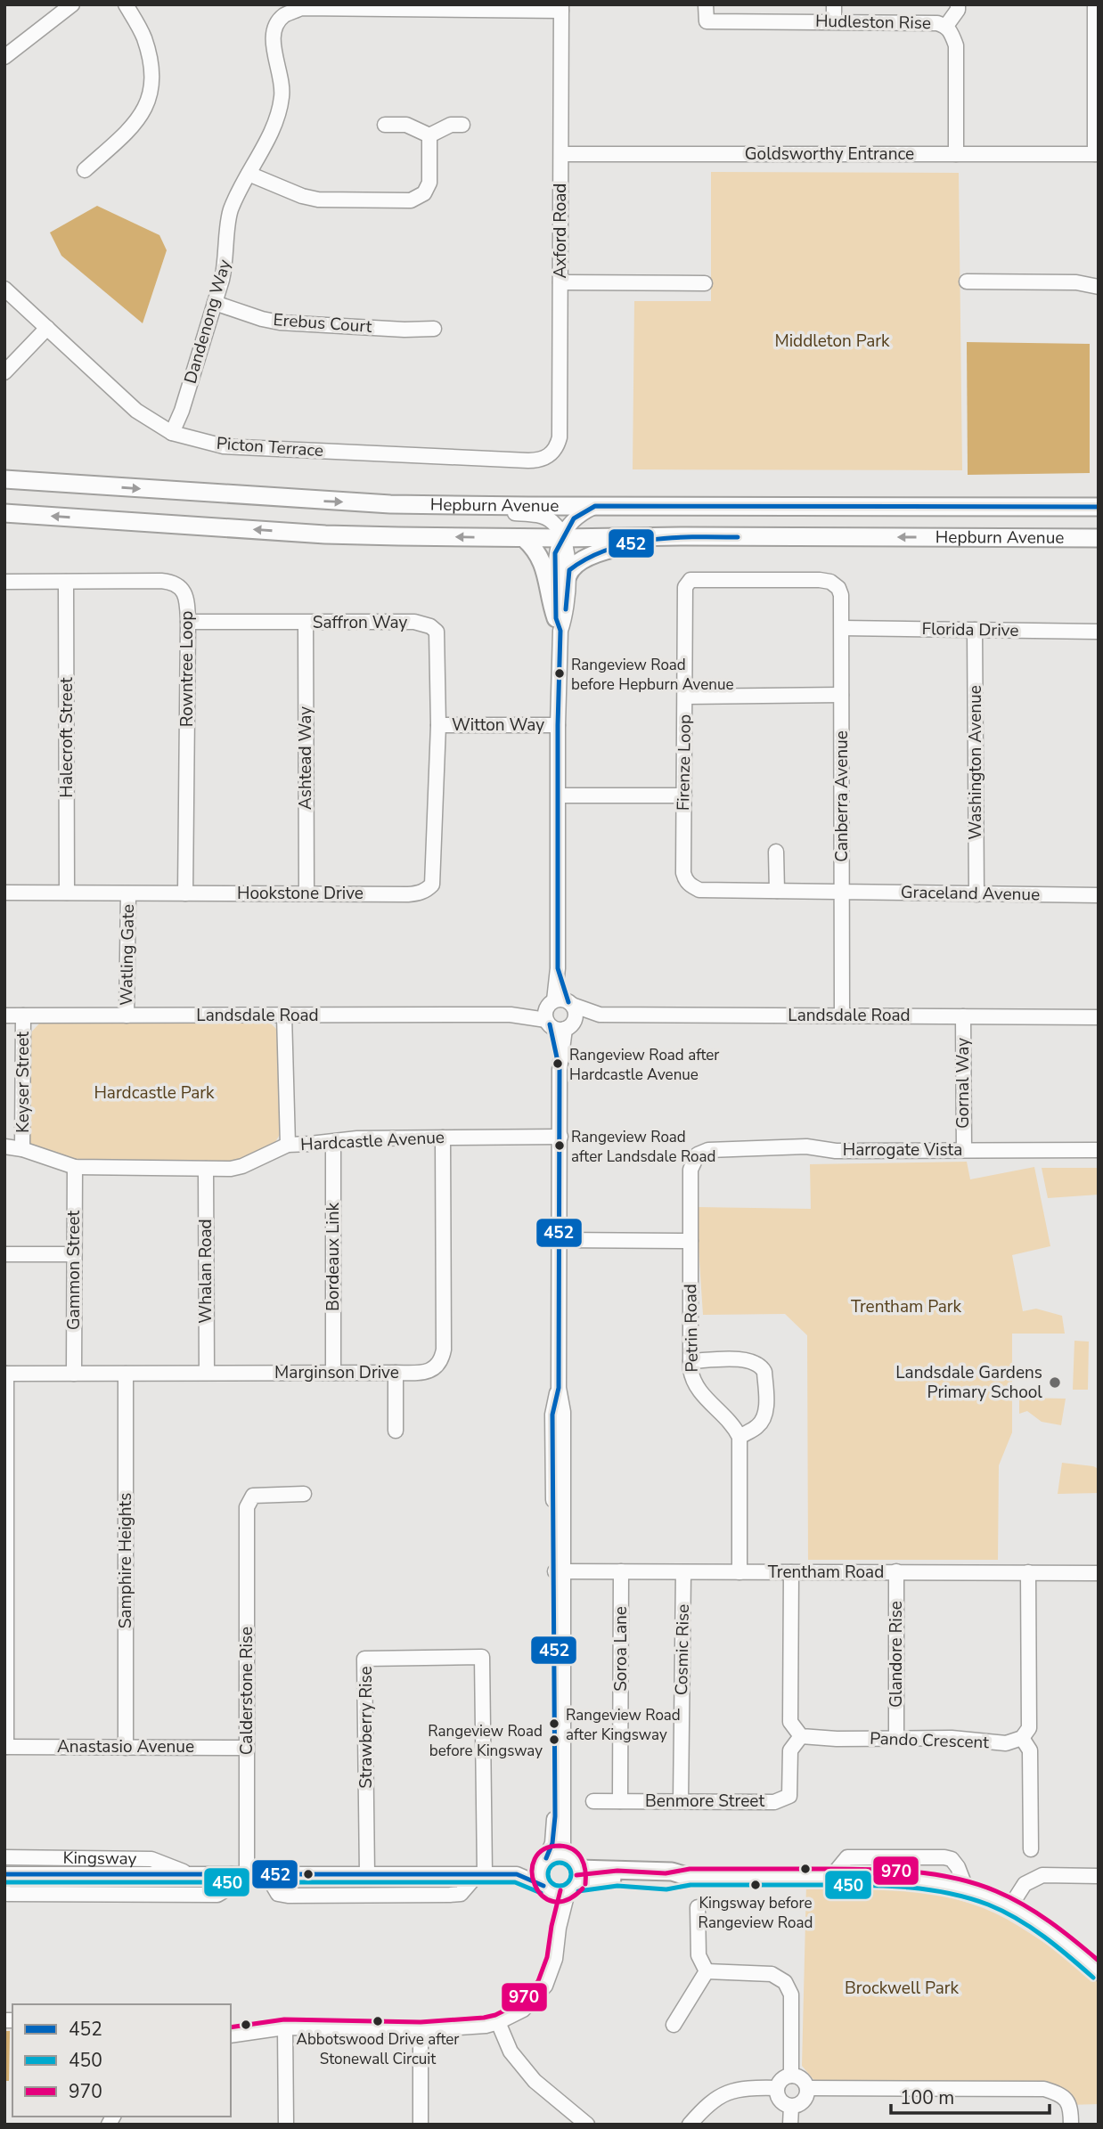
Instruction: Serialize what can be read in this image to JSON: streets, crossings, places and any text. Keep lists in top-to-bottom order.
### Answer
{
  "streets": {
    "main road": ["Hepburn Avenue"],
    "street": [
      "Hudleston Rise",
      "Goldsworthy Entrance",
      "Axford Road",
      "Dandenong Way",
      "Erebus Court",
      "Picton Terrace",
      "Saffron Way",
      "Florida Drive",
      "Rowntree Loop",
      "Witton Way",
      "Halecroft Street",
      "Ashtead Way",
      "Firenze Loop",
      "Washington Avenue",
      "Canberra Avenue",
      "Hookstone Drive",
      "Graceland Avenue",
      "Watling Gate",
      "Landsdale Road",
      "Keyser Street",
      "Gornal Way",
      "Hardcastle Avenue",
      "Harrogate Vista",
      "Bordeaux Link",
      "Gammon Street",
      "Whalan Road",
      "Petrin Road",
      "Marginson Drive",
      "Samphire Heights",
      "Trentham Road",
      "Soroa Lane",
      "Cosmic Rise",
      "Glandore Rise",
      "Calderstone Rise",
      "Strawberry Rise",
      "Pando Crescent",
      "Anastasio Avenue",
      "Benmore Street",
      "Kingsway"
    ]
  },
  "crossings": [
    ["Hudleston Rise", "Goldsworthy Entrance"],
    ["Goldsworthy Entrance", "Axford Road"],
    ["Axford Road", "Dandenong Way"],
    ["Axford Road", "Picton Terrace"],
    ["Dandenong Way", "Erebus Court"],
    ["Dandenong Way", "Picton Terrace"],
    ["Saffron Way", "Rowntree Loop"],
    ["Saffron Way", "Witton Way"],
    ["Saffron Way", "Ashtead Way"],
    ["Saffron Way", "Hookstone Drive"],
    ["Florida Drive", "Washington Avenue"],
    ["Florida Drive", "Canberra Avenue"],
    ["Rowntree Loop", "Halecroft Street"],
    ["Rowntree Loop", "Hookstone Drive"],
    ["Witton Way", "Hookstone Drive"],
    ["Halecroft Street", "Hookstone Drive"],
    ["Ashtead Way", "Hookstone Drive"],
    ["Firenze Loop", "Canberra Avenue"],
    ["Firenze Loop", "Graceland Avenue"],
    ["Washington Avenue", "Graceland Avenue"],
    ["Canberra Avenue", "Graceland Avenue"],
    ["Canberra Avenue", "Landsdale Road"],
    ["Hookstone Drive", "Watling Gate"],
    ["Watling Gate", "Landsdale Road"],
    ["Landsdale Road", "Keyser Street"],
    ["Landsdale Road", "Gornal Way"],
    ["Keyser Street", "Hardcastle Avenue"],
    ["Gornal Way", "Harrogate Vista"],
    ["Hardcastle Avenue", "Bordeaux Link"],
    ["Hardcastle Avenue", "Gammon Street"],
    ["Hardcastle Avenue", "Whalan Road"],
    ["Hardcastle Avenue", "Marginson Drive"],
    ["Harrogate Vista", "Petrin Road"],
    ["Bordeaux Link", "Marginson Drive"],
    ["Gammon Street", "Marginson Drive"],
    ["Whalan Road", "Marginson Drive"],
    ["Marginson Drive", "Samphire Heights"],
    ["Samphire Heights", "Anastasio Avenue"],
    ["Trentham Road", "Soroa Lane"],
    ["Trentham Road", "Cosmic Rise"],
    ["Trentham Road", "Glandore Rise"],
    ["Soroa Lane", "Benmore Street"],
    ["Cosmic Rise", "Benmore Street"],
    ["Glandore Rise", "Pando Crescent"],
    ["Calderstone Rise", "Anastasio Avenue"],
    ["Calderstone Rise", "Kingsway"],
    ["Strawberry Rise", "Kingsway"],
    ["Pando Crescent", "Benmore Street"]
  ],
  "parks": [
    "Middleton Park",
    "Hardcastle Park",
    "Trentham Park",
    "Brockwell Park"
  ],
  "places": [
    "Rangeview Road before Hepburn Avenue",
    "Rangeview Road after Hardcastle Avenue",
    "Rangeview Road after Landsdale Road",
    "Landsdale Gardens Primary School",
    "Rangeview Road after Kingsway",
    "Rangeview Road before Kingsway",
    "Kingsway before Rangeview Road",
    "Abbotswood Drive after Stonewall Circuit"
  ],
  "lines": ["transit line 452", "transit line 970", "transit line 450"],
  "legend": ["452", "450", "970"],
  "scale_bar": "100 m"
}
